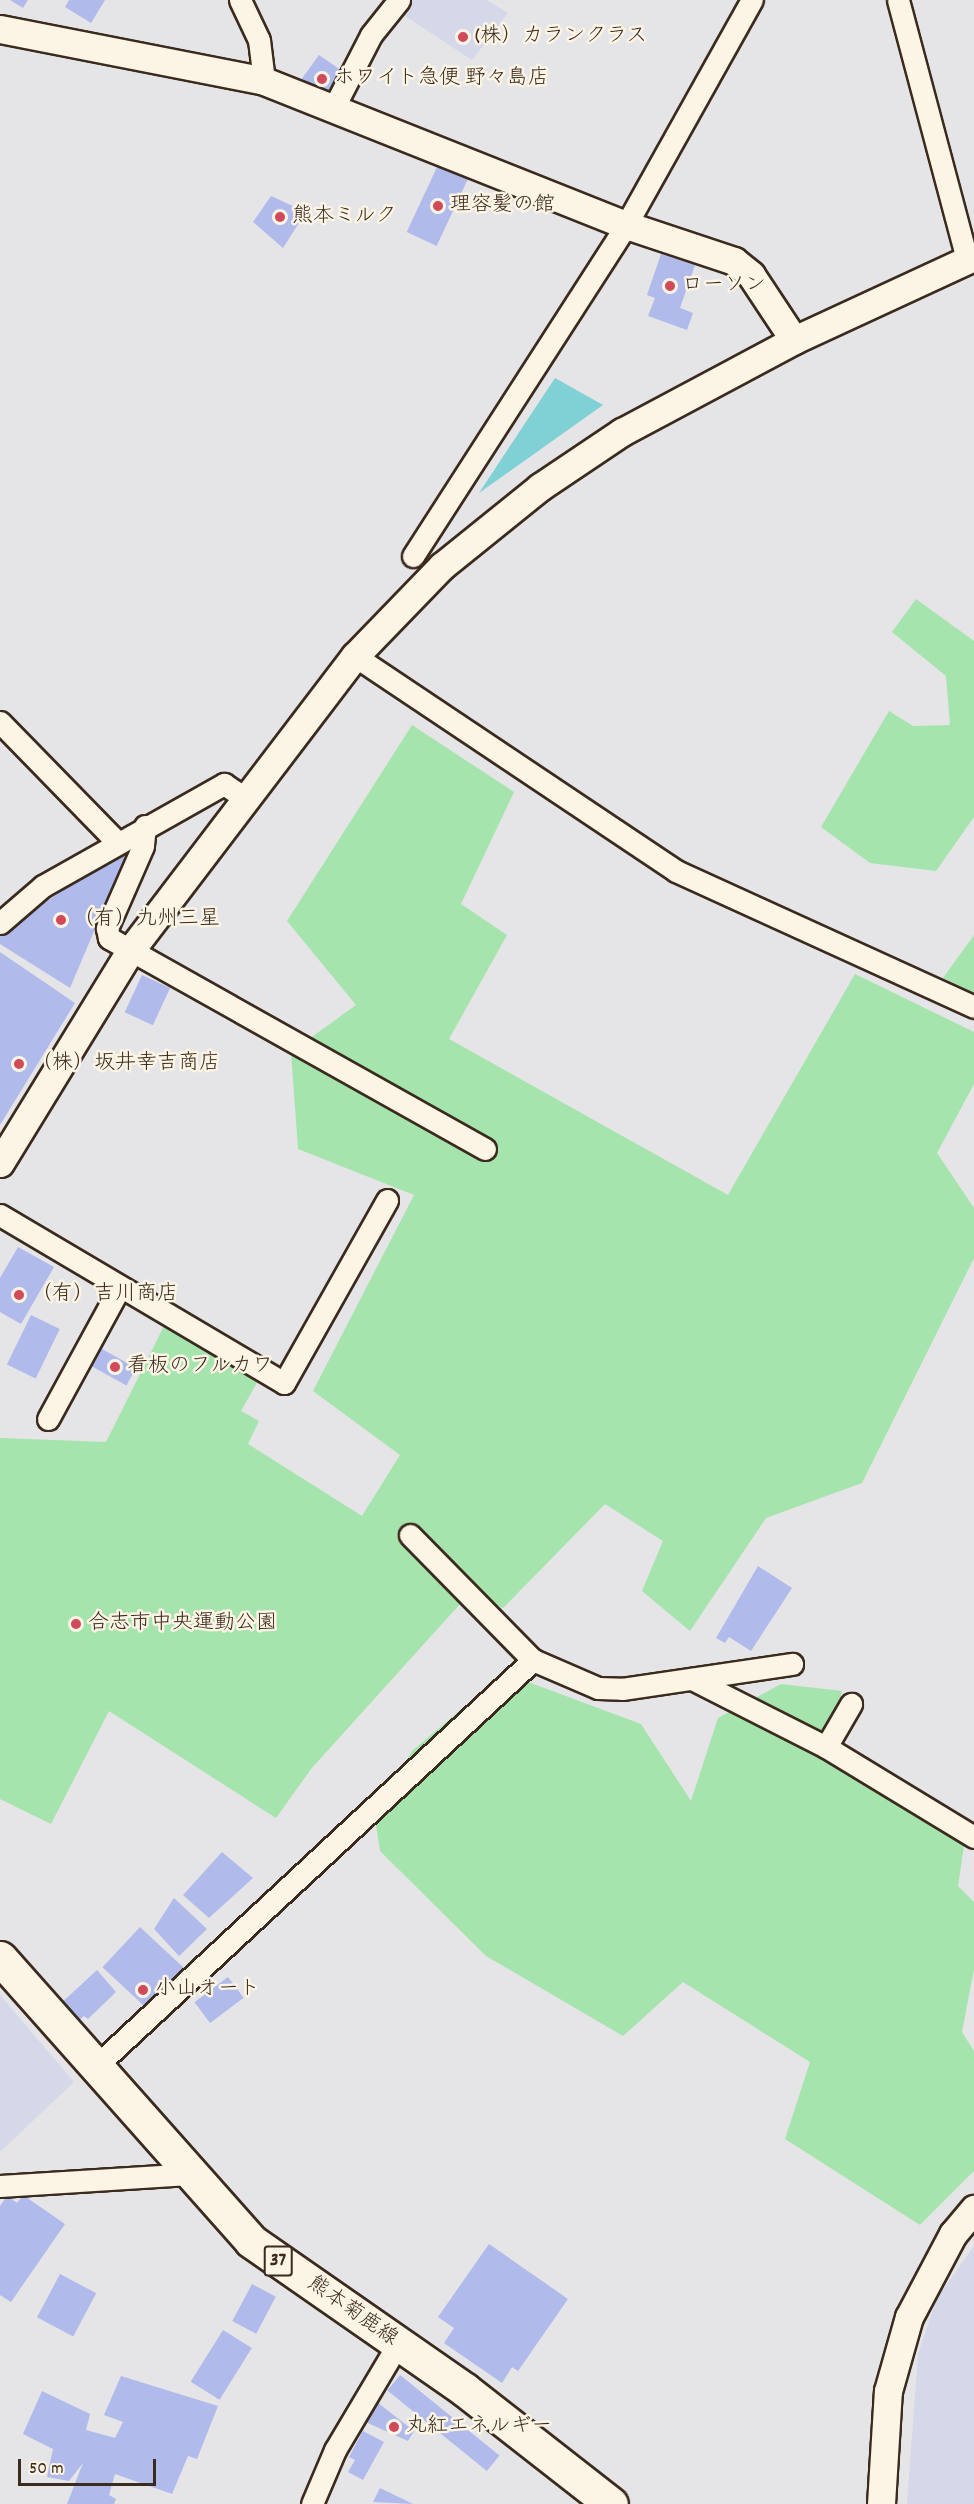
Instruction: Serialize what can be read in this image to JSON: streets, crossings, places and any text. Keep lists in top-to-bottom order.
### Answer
{
  "streets": {
    "main road": ["37", "熊本菊鹿線"]
  },
  "places": [
    "(株）カランクラス",
    "ホワイト急便 野々島店",
    "理容髪の館",
    "熊本ミルク",
    "ローソン",
    "（有）九州三星",
    "（株）坂井幸吉商店",
    "（有）吉川商店",
    "看板のフルカワ",
    "合志市中央運動公園",
    "小山オート",
    "丸紅エネルギー"
  ],
  "scale_bar": "50 m"
}
